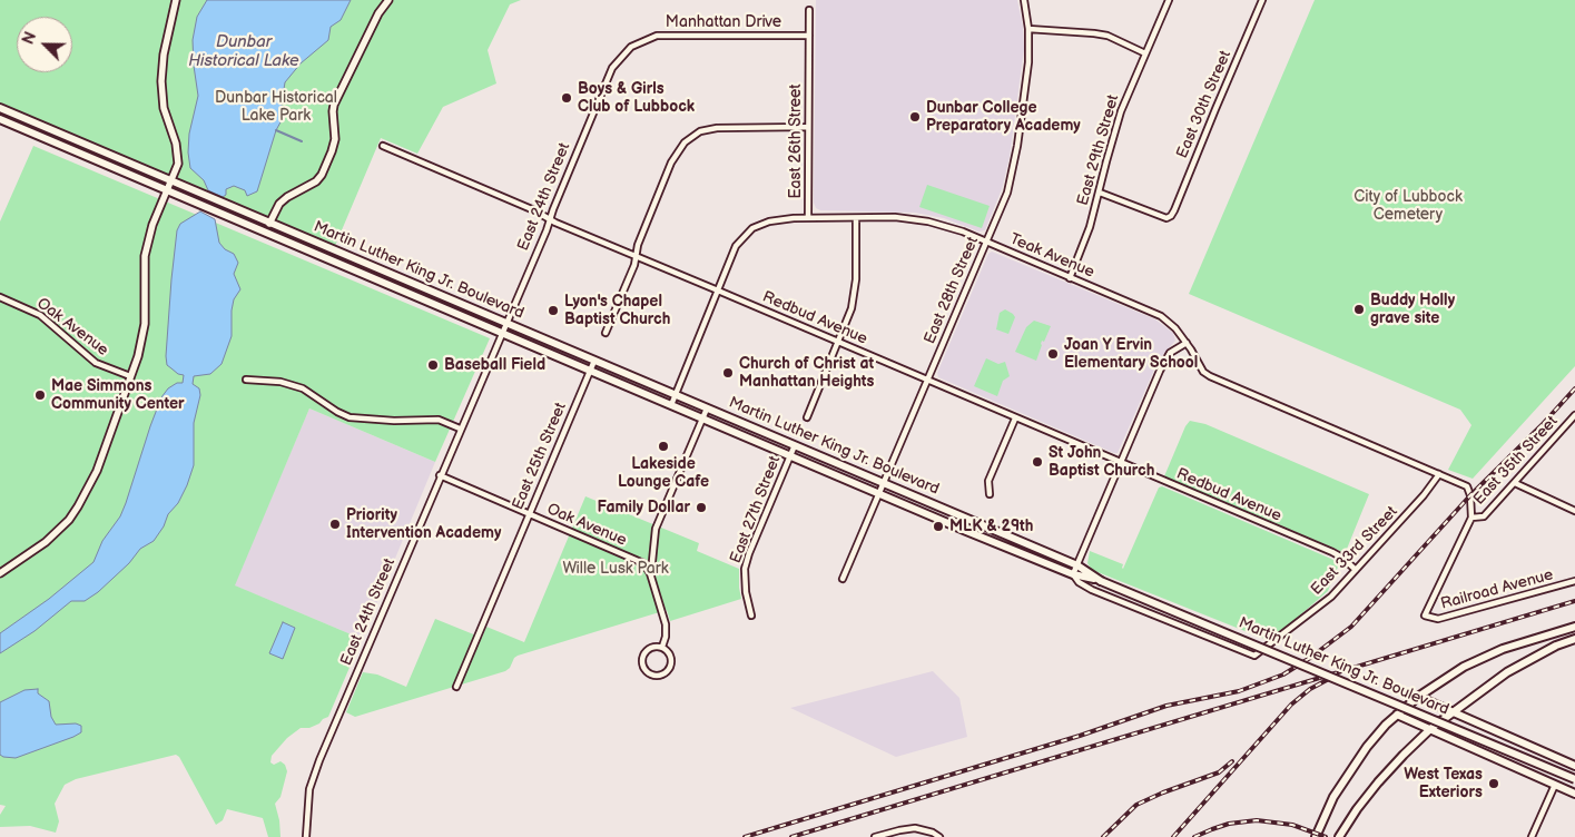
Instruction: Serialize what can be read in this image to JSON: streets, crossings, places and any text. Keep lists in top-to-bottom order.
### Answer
{
  "streets": {
    "main road": ["Martin Luther King Jr. Boulevard"],
    "street": [
      "Manhattan Drive",
      "East 30th Street",
      "East 26th Street",
      "East 29th Street",
      "East 24th Street",
      "Teak Avenue",
      "East 28th Street",
      "Redbud Avenue",
      "Oak Avenue",
      "East 25th Street",
      "East 35th Street",
      "East 27th Street",
      "East 33rd Street",
      "Railroad Avenue"
    ]
  },
  "crossings": [
    ["Manhattan Drive", "East 26th Street"],
    ["Manhattan Drive", "East 24th Street"],
    ["East 30th Street", "East 29th Street"],
    ["East 26th Street", "Teak Avenue"],
    ["East 26th Street", "Martin Luther King Jr. Boulevard"],
    ["East 26th Street", "Redbud Avenue"],
    ["East 29th Street", "Teak Avenue"],
    ["East 24th Street", "Martin Luther King Jr. Boulevard"],
    ["East 24th Street", "Redbud Avenue"],
    ["East 24th Street", "Oak Avenue"],
    ["Teak Avenue", "East 28th Street"],
    ["Martin Luther King Jr. Boulevard", "East 28th Street"],
    ["Martin Luther King Jr. Boulevard", "East 25th Street"],
    ["Martin Luther King Jr. Boulevard", "East 27th Street"],
    ["Martin Luther King Jr. Boulevard", "East 33rd Street"],
    ["East 28th Street", "Redbud Avenue"],
    ["Redbud Avenue", "East 33rd Street"],
    ["Oak Avenue", "East 25th Street"],
    ["East 35th Street", "Railroad Avenue"]
  ],
  "water": ["Dunbar Historical Lake"],
  "parks": ["Dunbar Historical Lake Park", "City of Lubbock Cemetery", "Wille Lusk Park"],
  "places": [
    "Boys & Girls Club of Lubbock",
    "Dunbar College Preparatory Academy",
    "Buddy Holly grave site",
    "Lyon's Chapel Baptist Church",
    "Joan Y Ervin Elementary School",
    "Baseball Field",
    "Church of Christ at Manhattan Heights",
    "Mae Simmons Community Center",
    "Lakeside Lounge Cafe",
    "St John Baptist Church",
    "Family Dollar",
    "Priority Intervention Academy",
    "MLK & 29th",
    "West Texas Exteriors"
  ],
  "north": "top left"
}
